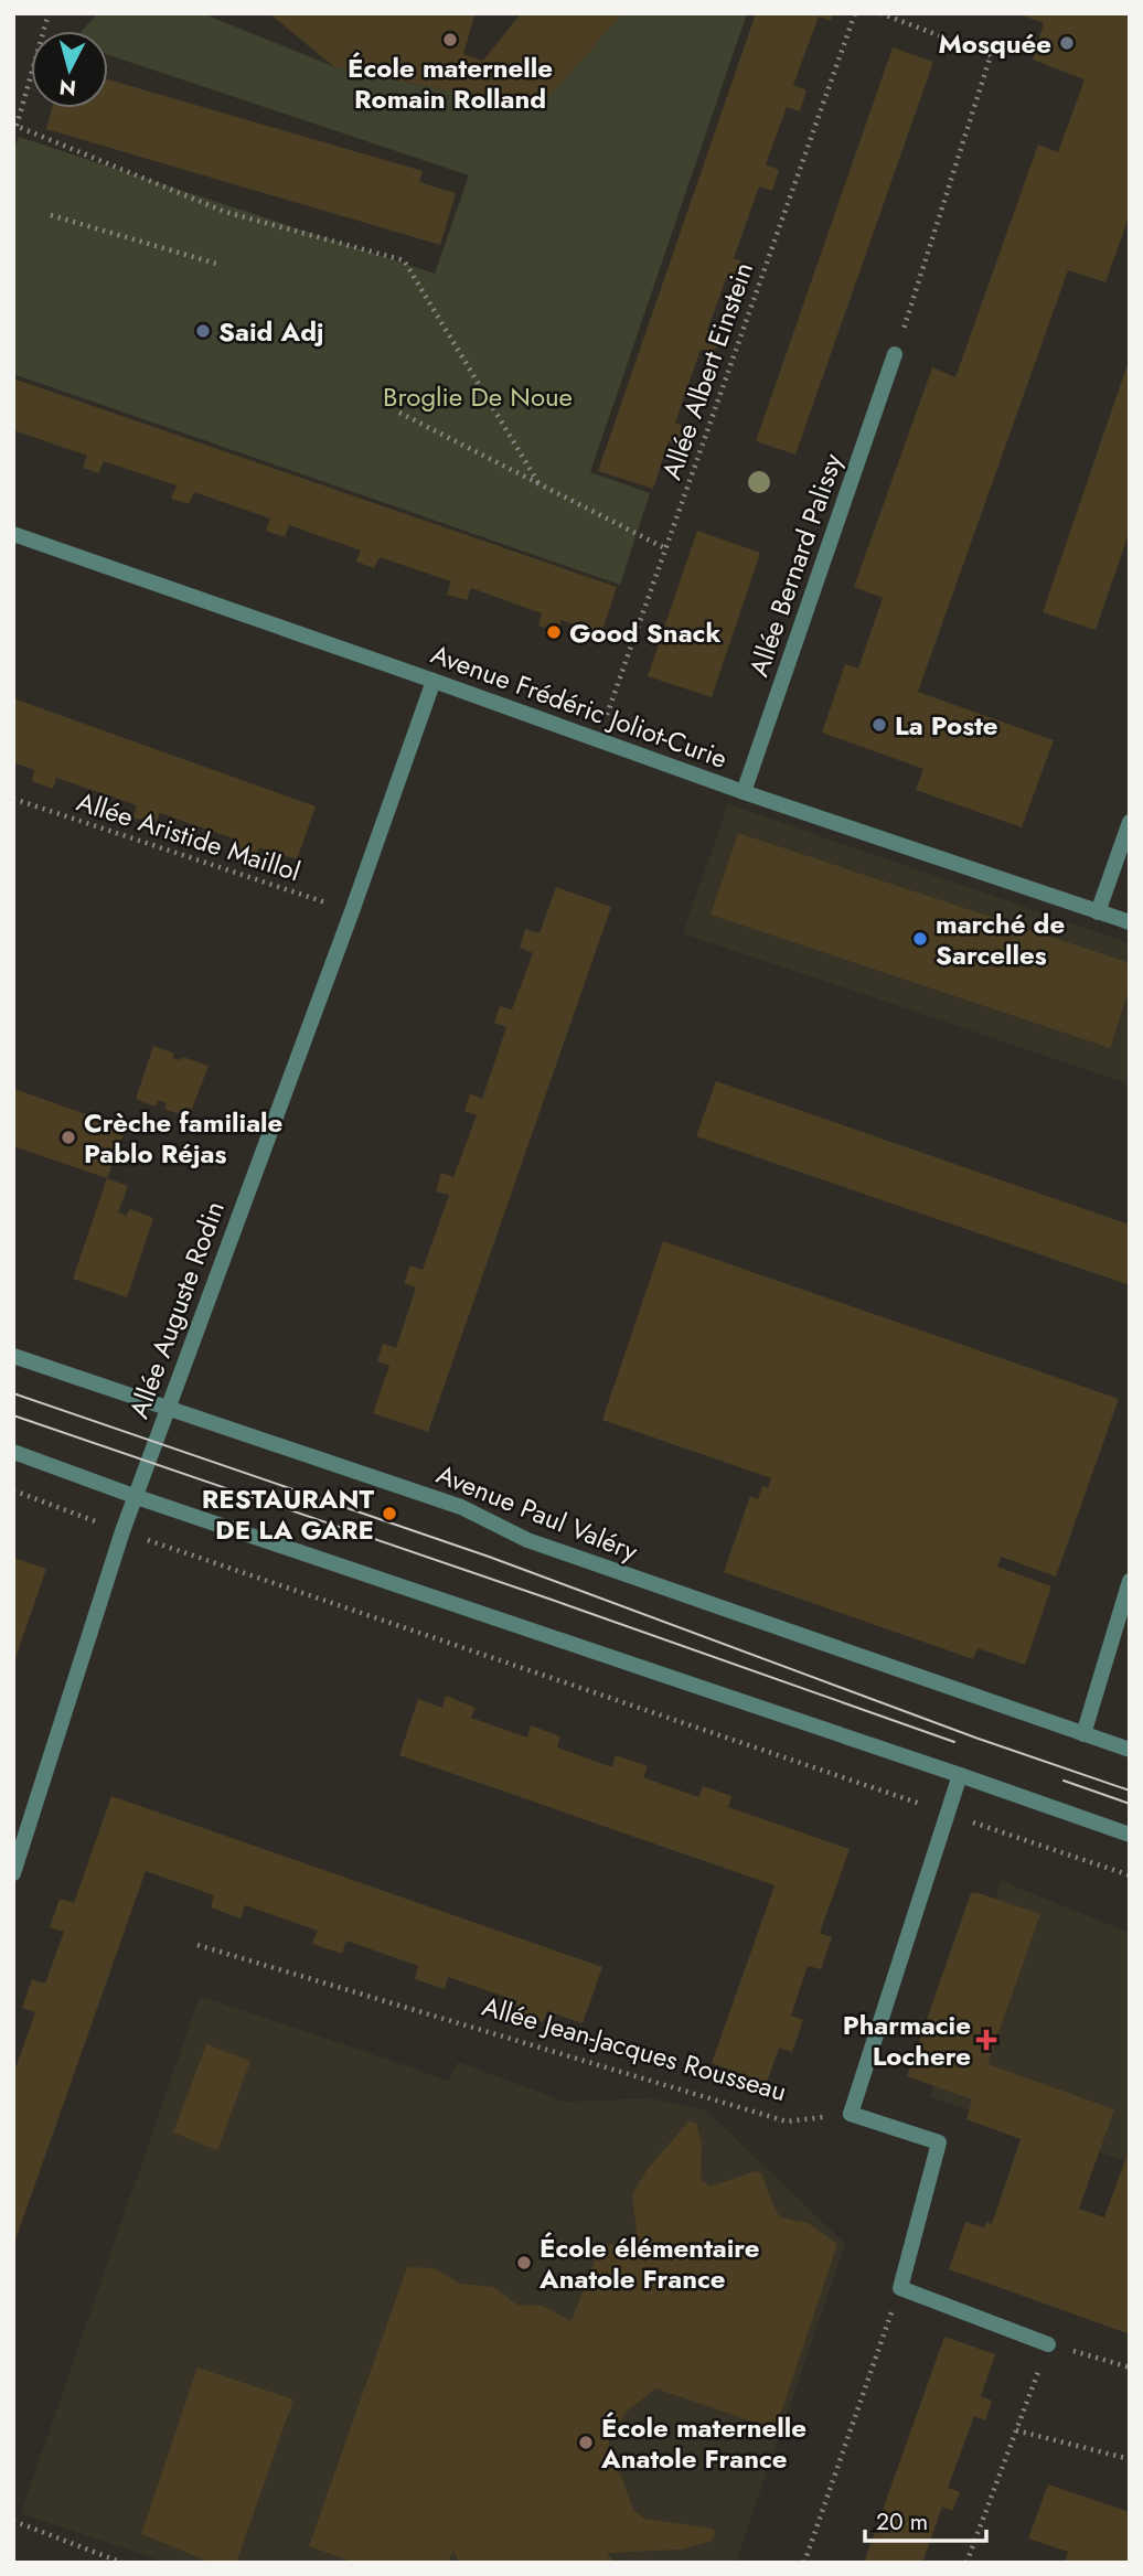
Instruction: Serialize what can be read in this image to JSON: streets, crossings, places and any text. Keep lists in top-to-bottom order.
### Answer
{
  "streets": {
    "street": [
      "Allée Bernard Palissy",
      "Avenue Frédéric Joliot-Curie",
      "Allée Auguste Rodin",
      "Avenue Paul Valéry"
    ],
    "path": ["Allée Albert Einstein", "Allée Aristide Maillol", "Allée Jean-Jacques Rousseau"]
  },
  "crossings": [
    ["Allée Albert Einstein", "Avenue Frédéric Joliot-Curie"],
    ["Allée Bernard Palissy", "Avenue Frédéric Joliot-Curie"],
    ["Avenue Frédéric Joliot-Curie", "Allée Auguste Rodin"],
    ["Allée Aristide Maillol", "Allée Auguste Rodin"],
    ["Allée Auguste Rodin", "Avenue Paul Valéry"]
  ],
  "parks": ["Broglie De Noue"],
  "places": {
    "other": [
      "École maternelle Romain Rolland",
      "Mosquée",
      "Said Adj",
      "Good Snack",
      "La Poste",
      "marché de Sarcelles",
      "Crèche familiale Pablo Réjas",
      "RESTAURANT DE LA GARE",
      "École élémentaire Anatole France",
      "École maternelle Anatole France"
    ],
    "health": ["Pharmacie Lochere"]
  },
  "scale_bar": "20 m",
  "north": "bottom"
}
